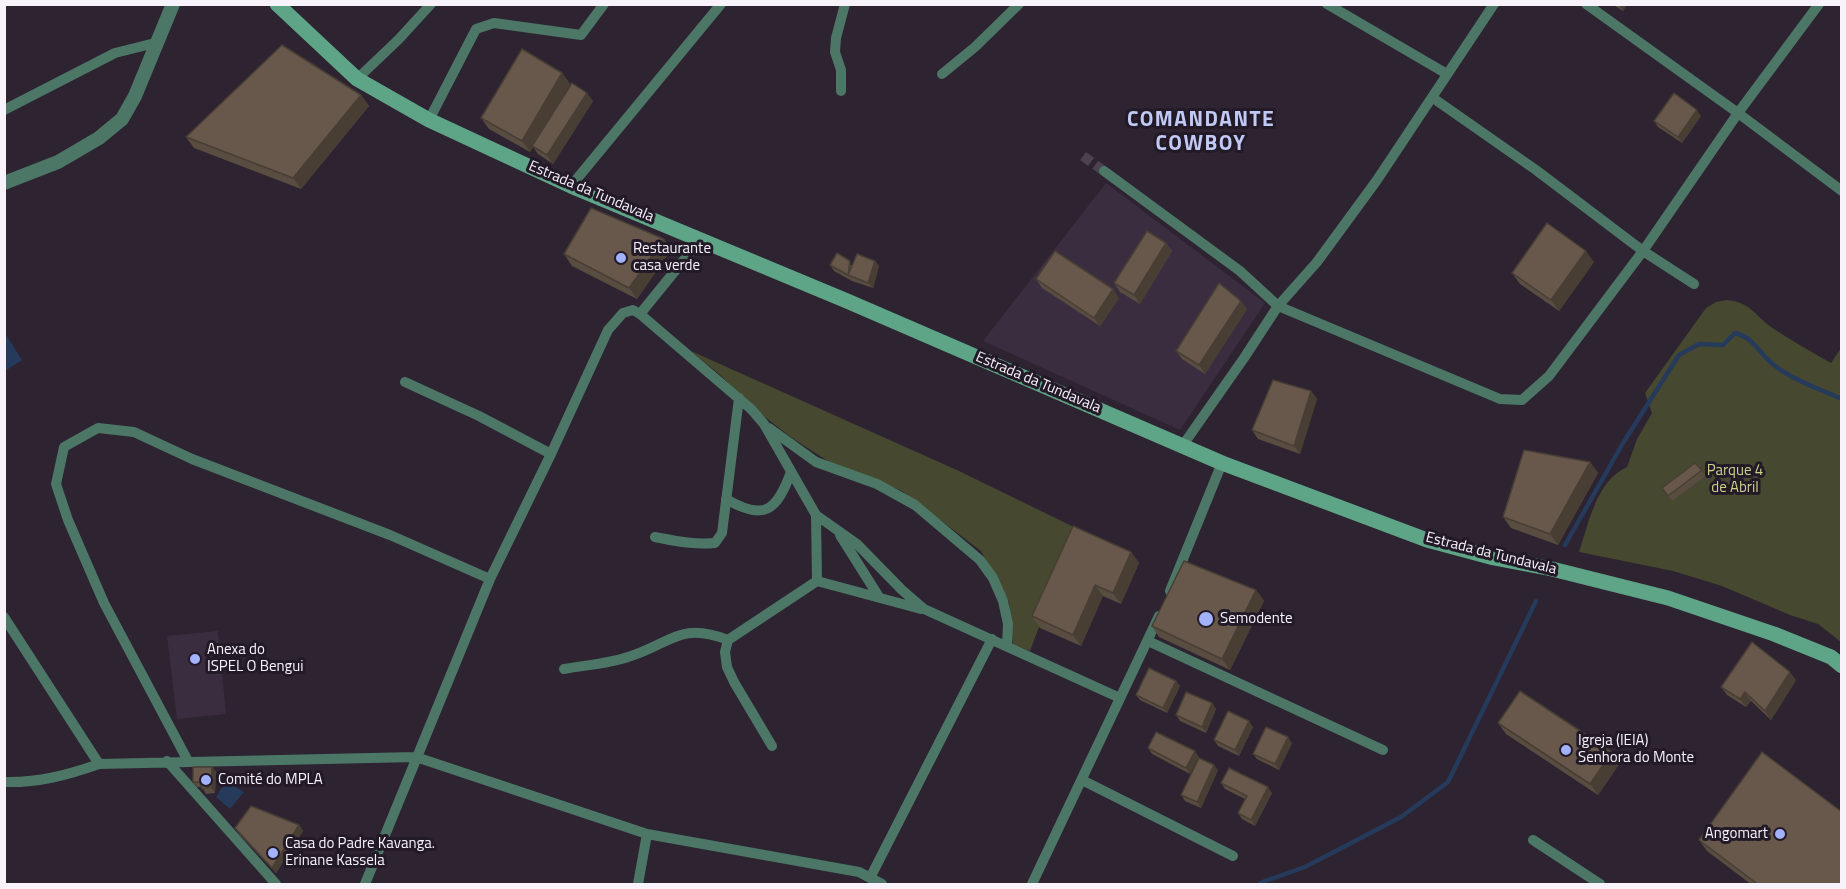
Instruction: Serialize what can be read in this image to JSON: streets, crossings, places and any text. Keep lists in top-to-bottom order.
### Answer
{
  "streets": {
    "main road": ["Estrada da Tundavala"]
  },
  "districts": ["COMANDANTE COWBOY"],
  "parks": ["Parque 4 de Abril"],
  "places": [
    "Restaurante casa verde",
    "Semodente",
    "Anexa do ISPEL O Bengui",
    "Igreja (IEIA) Senhora do Monte",
    "Comité do MPLA",
    "Angomart",
    "Casa do Padre Kavanga. Erinane Kassela"
  ]
}
